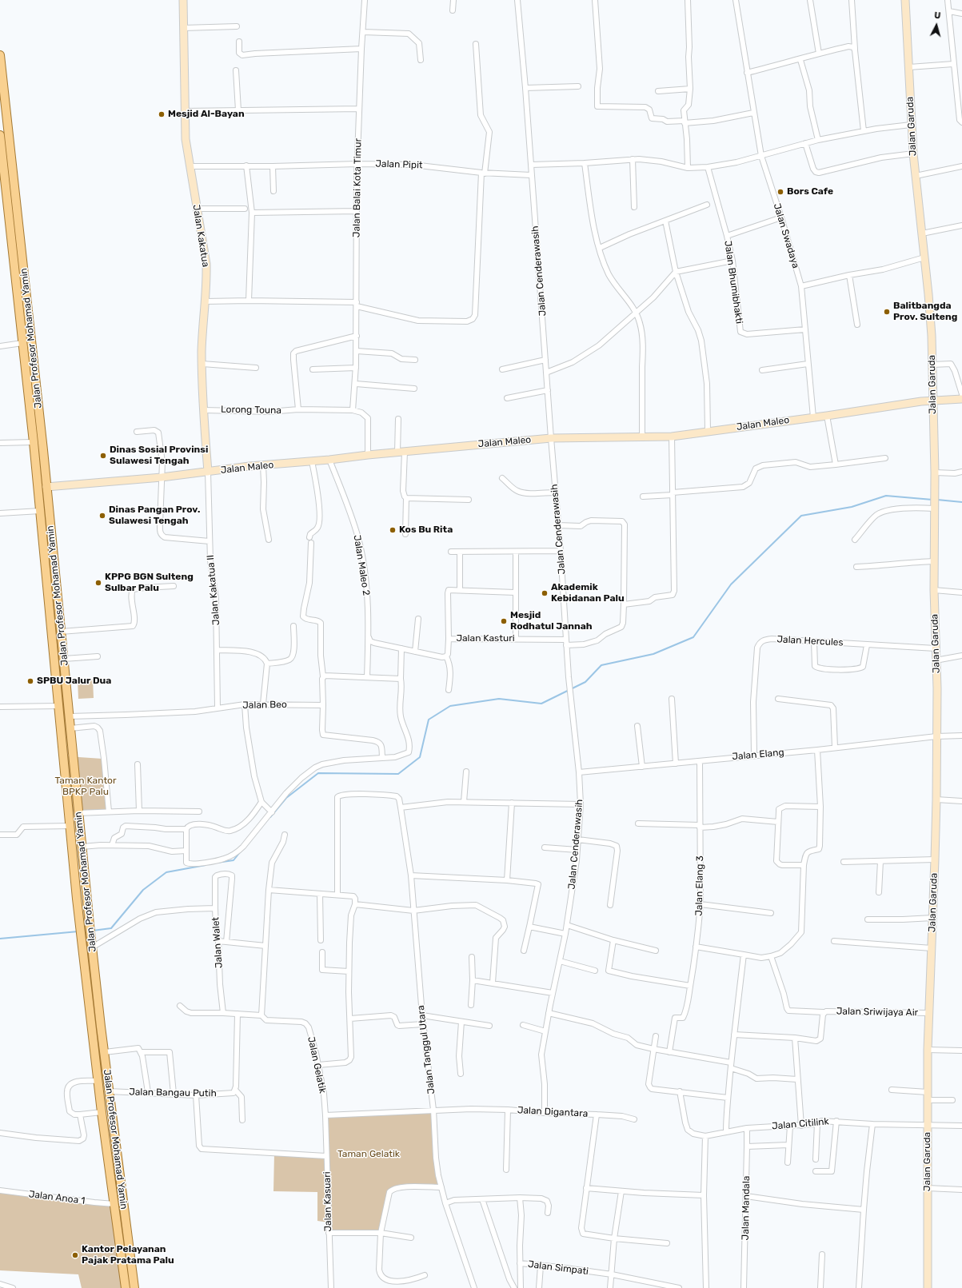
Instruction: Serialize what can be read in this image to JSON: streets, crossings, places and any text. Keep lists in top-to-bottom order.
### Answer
{
  "streets": {
    "main road": ["Jalan Profesor Mohamad Yamin"],
    "street": [
      "Jalan Garuda",
      "Jalan Pipit",
      "Jalan Balai Kota Timur",
      "Jalan Kakatua",
      "Jalan Swadaya",
      "Jalan Cenderawasih",
      "Jalan Bhumibhakti",
      "Lorong Touna",
      "Jalan Maleo",
      "Jalan Maleo 2",
      "Jalan Kakatua II",
      "Jalan Kasturi",
      "Jalan Hercules",
      "Jalan Beo",
      "Jalan Elang",
      "Jalan Elang 3",
      "Jalan Walet",
      "Jalan Sriwijaya Air",
      "Jalan Tanggul Utara",
      "Jalan Gelatik",
      "Jalan Bangau Putih",
      "Jalan Digantara",
      "Jalan Citilink",
      "Jalan Anoa 1",
      "Jalan Kasuari",
      "Jalan Mandala",
      "Jalan Simpati"
    ]
  },
  "crossings": [
    ["Jalan Garuda", "Jalan Maleo"],
    ["Jalan Garuda", "Jalan Hercules"],
    ["Jalan Garuda", "Jalan Elang"],
    ["Jalan Garuda", "Jalan Sriwijaya Air"],
    ["Jalan Garuda", "Jalan Citilink"],
    ["Jalan Pipit", "Jalan Balai Kota Timur"],
    ["Jalan Pipit", "Jalan Kakatua"],
    ["Jalan Pipit", "Jalan Cenderawasih"],
    ["Jalan Balai Kota Timur", "Lorong Touna"],
    ["Jalan Kakatua", "Lorong Touna"],
    ["Jalan Kakatua", "Jalan Maleo"],
    ["Jalan Kakatua", "Jalan Kakatua II"],
    ["Jalan Swadaya", "Jalan Bhumibhakti"],
    ["Jalan Swadaya", "Jalan Maleo"],
    ["Jalan Cenderawasih", "Jalan Maleo"],
    ["Jalan Cenderawasih", "Jalan Kasturi"],
    ["Jalan Cenderawasih", "Jalan Elang"],
    ["Jalan Cenderawasih", "Jalan Digantara"],
    ["Jalan Profesor Mohamad Yamin", "Jalan Maleo"],
    ["Jalan Profesor Mohamad Yamin", "Jalan Beo"],
    ["Jalan Profesor Mohamad Yamin", "Jalan Walet"],
    ["Jalan Profesor Mohamad Yamin", "Jalan Bangau Putih"],
    ["Jalan Profesor Mohamad Yamin", "Jalan Anoa 1"],
    ["Jalan Maleo", "Jalan Maleo 2"],
    ["Jalan Maleo", "Jalan Kakatua II"],
    ["Jalan Kakatua II", "Jalan Beo"],
    ["Jalan Hercules", "Jalan Elang"],
    ["Jalan Elang", "Jalan Elang 3"],
    ["Jalan Tanggul Utara", "Jalan Digantara"],
    ["Jalan Gelatik", "Jalan Digantara"],
    ["Jalan Gelatik", "Jalan Kasuari"],
    ["Jalan Digantara", "Jalan Kasuari"],
    ["Jalan Citilink", "Jalan Mandala"]
  ],
  "parks": ["Taman Kantor BPKP Palu", "Taman Gelatik"],
  "places": [
    "Mesjid Al-Bayan",
    "Bors Cafe",
    "Balitbangda Prov. Sulteng",
    "Dinas Sosial Provinsi Sulawesi Tengah",
    "Dinas Pangan Prov. Sulawesi Tengah",
    "Kos Bu Rita",
    "KPPG BGN Sulteng Sulbar Palu",
    "Akademik Kebidanan Palu",
    "Mesjid Rodhatul Jannah",
    "SPBU Jalur Dua",
    "Kantor Pelayanan Pajak Pratama Palu"
  ],
  "north": "top"
}
